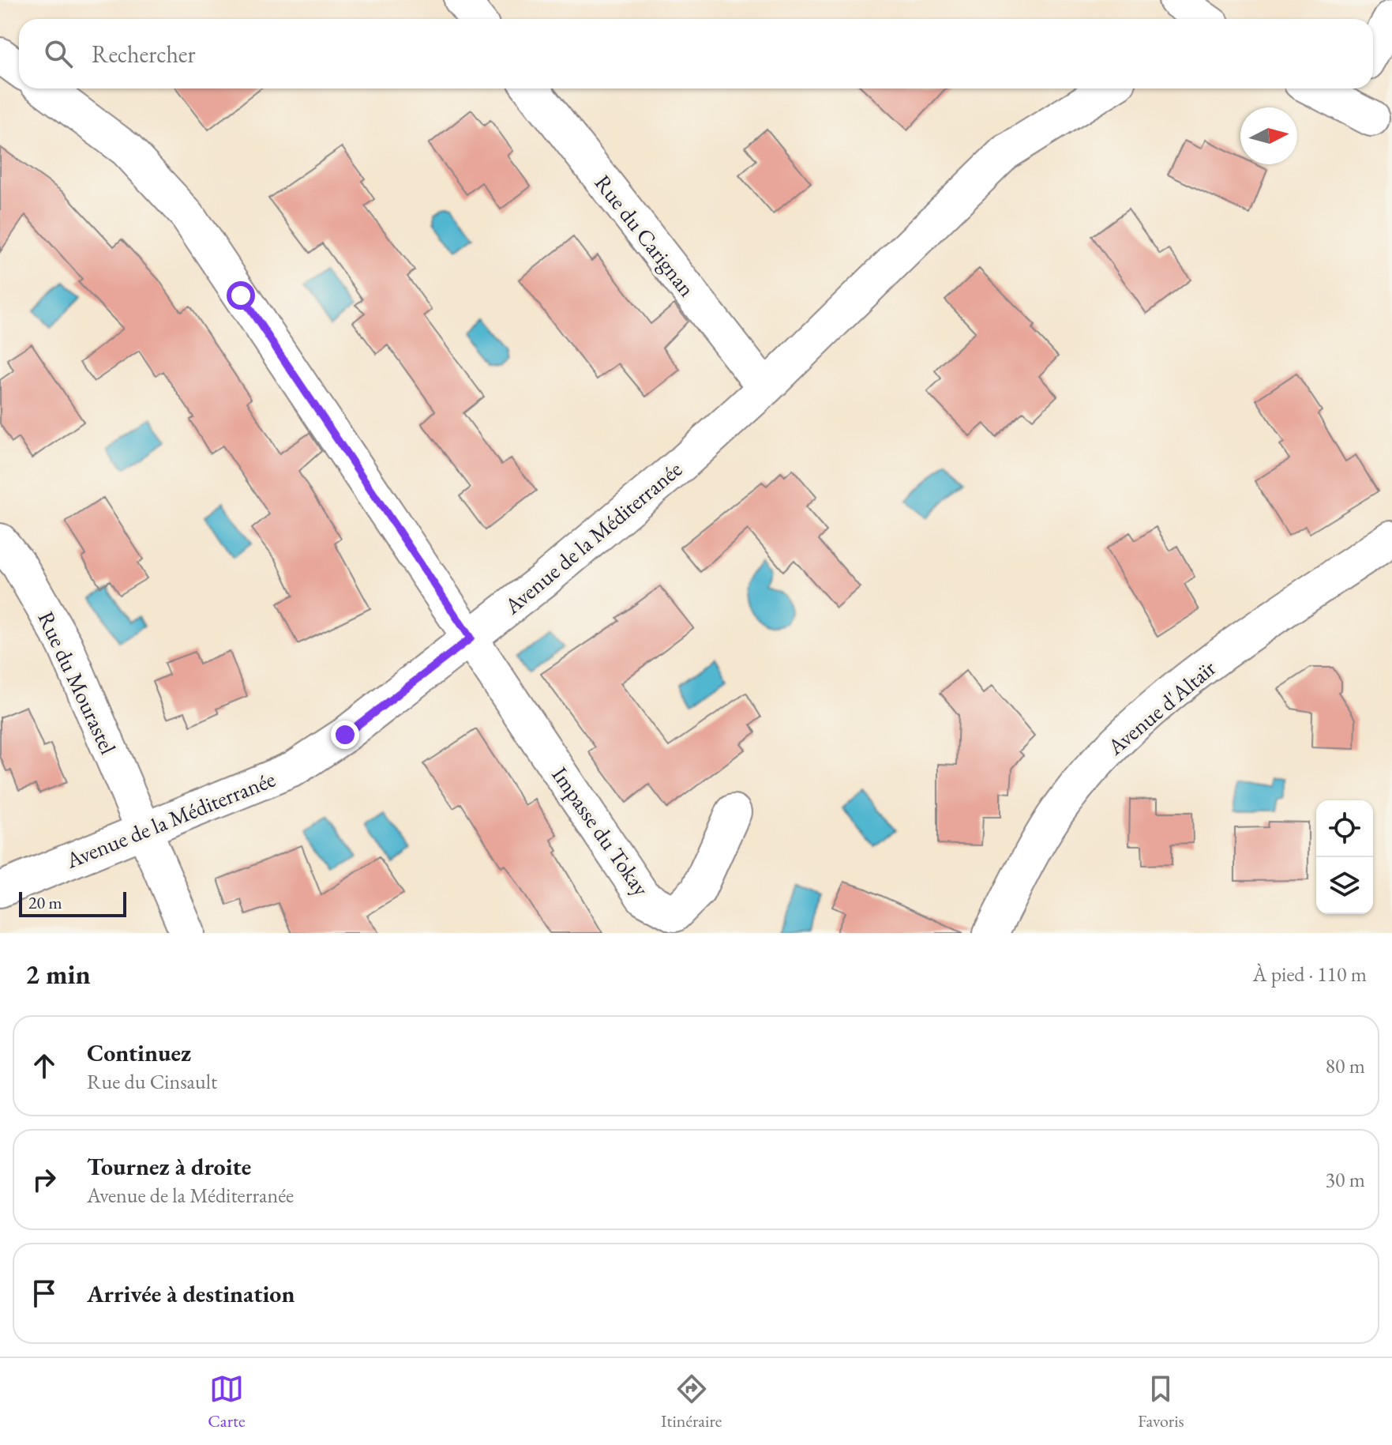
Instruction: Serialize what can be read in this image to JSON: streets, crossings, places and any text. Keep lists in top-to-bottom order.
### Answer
{
  "streets": {
    "street": [
      "Rue du Carignan",
      "Avenue de la Méditerranée",
      "Rue du Mourastel",
      "Avenue d'Altaïr",
      "Impasse du Tokay"
    ]
  },
  "crossings": [
    ["Rue du Carignan", "Avenue de la Méditerranée"],
    ["Avenue de la Méditerranée", "Rue du Mourastel"],
    ["Avenue de la Méditerranée", "Impasse du Tokay"]
  ],
  "scale_bar": "20 m",
  "north": "right",
  "page": {
    "search": "Rechercher",
    "scale": "20 m",
    "heading": ["2 min", "À pied · 110 m"],
    "list": [
      ["Continuez", "Rue du Cinsault", "80 m"],
      ["Tournez à droite", "Avenue de la Méditerranée", "30 m"],
      "Arrivée à destination"
    ],
    "nav": ["Carte", "Itinéraire", "Favoris"]
  }
}
